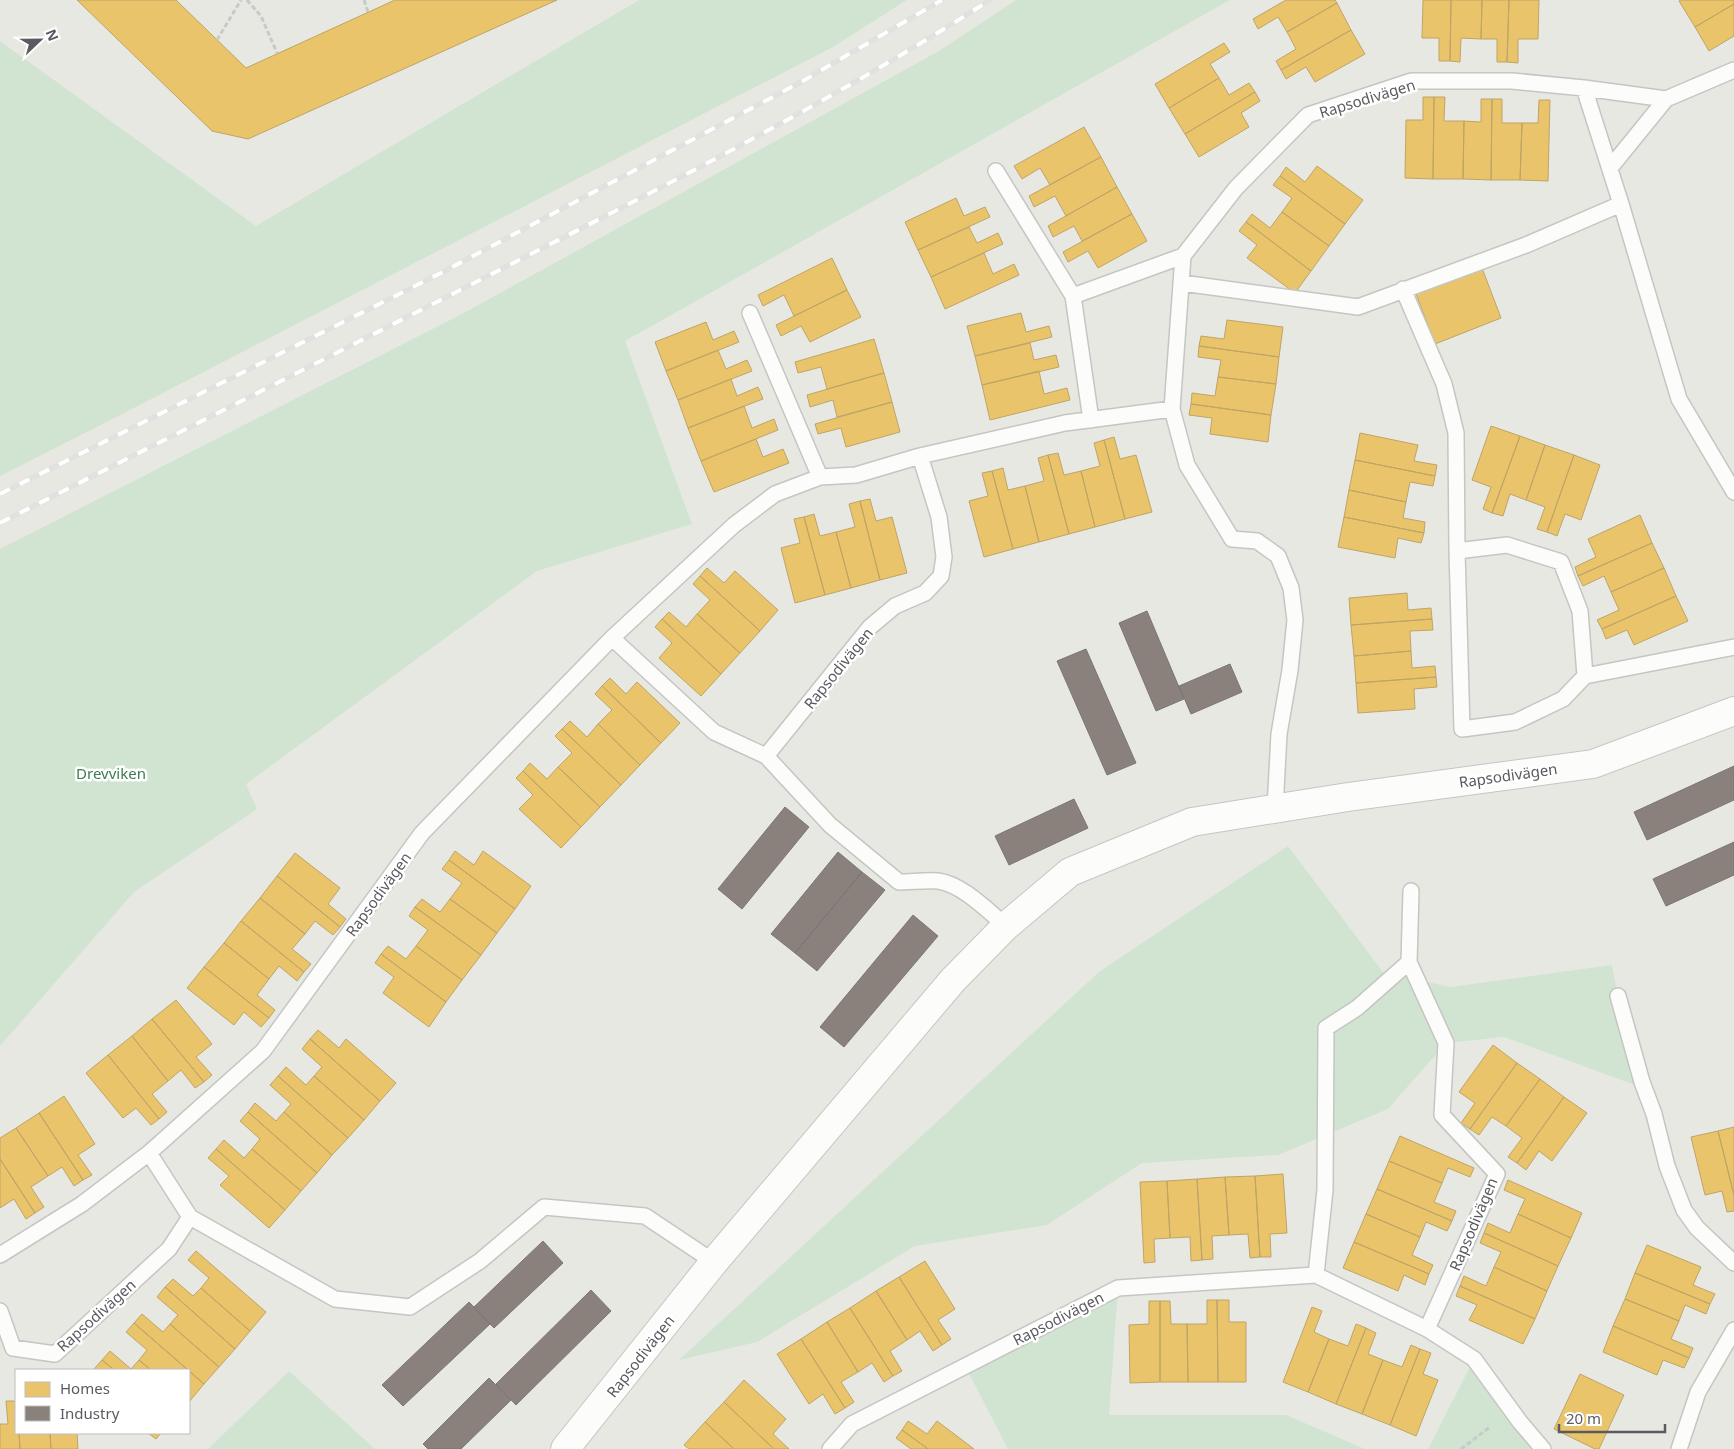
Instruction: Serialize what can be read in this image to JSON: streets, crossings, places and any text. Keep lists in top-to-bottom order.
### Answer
{
  "streets": {
    "street": ["Rapsodivägen"]
  },
  "parks": ["Drevviken"],
  "legend": ["Homes", "Industry"],
  "scale_bar": "20 m",
  "north": "right"
}
